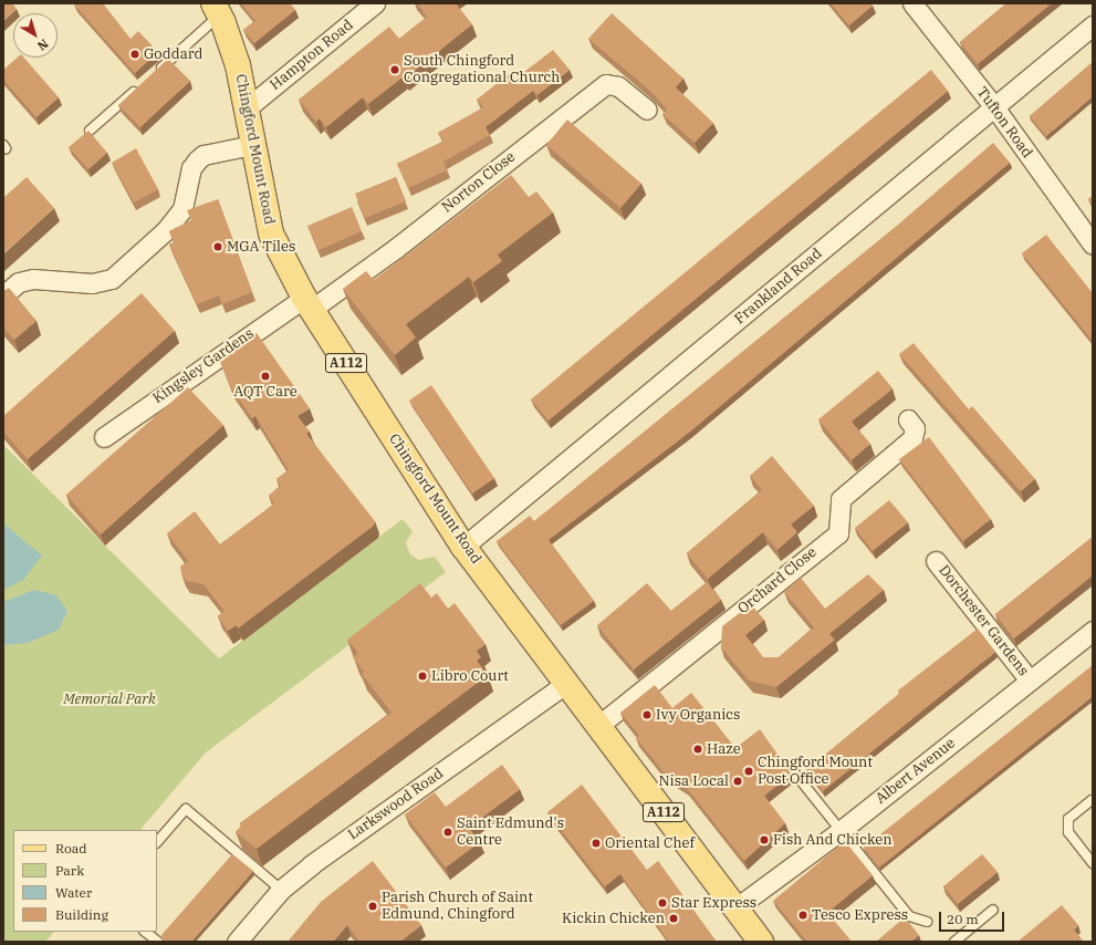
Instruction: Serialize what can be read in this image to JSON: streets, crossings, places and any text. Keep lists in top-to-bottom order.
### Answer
{
  "streets": {
    "main road": ["Chingford Mount Road", "A112"],
    "street": [
      "Hampton Road",
      "Tufton Road",
      "Norton Close",
      "Frankland Road",
      "Kingsley Gardens",
      "Orchard Close",
      "Dorchester Gardens",
      "Albert Avenue",
      "Larkswood Road"
    ]
  },
  "crossings": [
    ["Hampton Road", "Chingford Mount Road"],
    ["Tufton Road", "Frankland Road"],
    ["Chingford Mount Road", "Norton Close"],
    ["Chingford Mount Road", "Frankland Road"],
    ["Chingford Mount Road", "Kingsley Gardens"],
    ["Chingford Mount Road", "Orchard Close"],
    ["Chingford Mount Road", "Albert Avenue"],
    ["Chingford Mount Road", "Larkswood Road"],
    ["Norton Close", "Kingsley Gardens"],
    ["Dorchester Gardens", "Albert Avenue"]
  ],
  "parks": ["Memorial Park"],
  "places": [
    "Goddard",
    "South Chingford Congregational Church",
    "MGA Tiles",
    "AQT Care",
    "Libro Court",
    "Ivy Organics",
    "Haze",
    "Chingford Mount Post Office",
    "Nisa Local",
    "Saint Edmund's Centre",
    "Fish And Chicken",
    "Oriental Chef",
    "Star Express",
    "Parish Church of Saint Edmund, Chingford",
    "Tesco Express",
    "Kickin Chicken"
  ],
  "legend": [
    "Road",
    "Park",
    "Water",
    "Building"
  ],
  "scale_bar": "20 m",
  "north": "bottom right"
}
